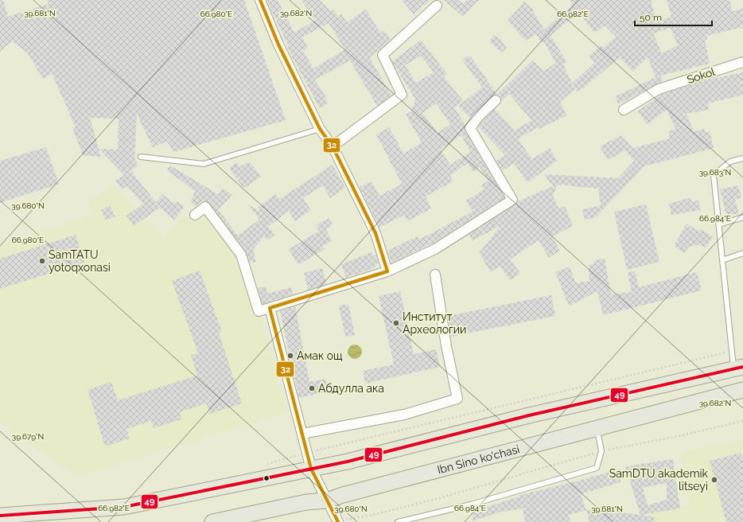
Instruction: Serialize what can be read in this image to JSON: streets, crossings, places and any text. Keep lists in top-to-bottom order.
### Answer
{
  "streets": {
    "main road": ["Ibn Sino ko'chasi"],
    "street": ["Sokol"]
  },
  "places": [
    "SamTATU yotoqxonasi",
    "Институт Археологии",
    "Амак ощ",
    "Абдулла ака",
    "SamDTU akademik litseyi"
  ],
  "lines": ["transit line 32", "transit line 49"],
  "scale_bar": "50 m",
  "coordinates": [
    "39.682°N",
    "39.681°N",
    "66.980°E",
    "66.982°E",
    "39.683°N",
    "39.680°N",
    "66.984°E",
    "39.679°N"
  ]
}
